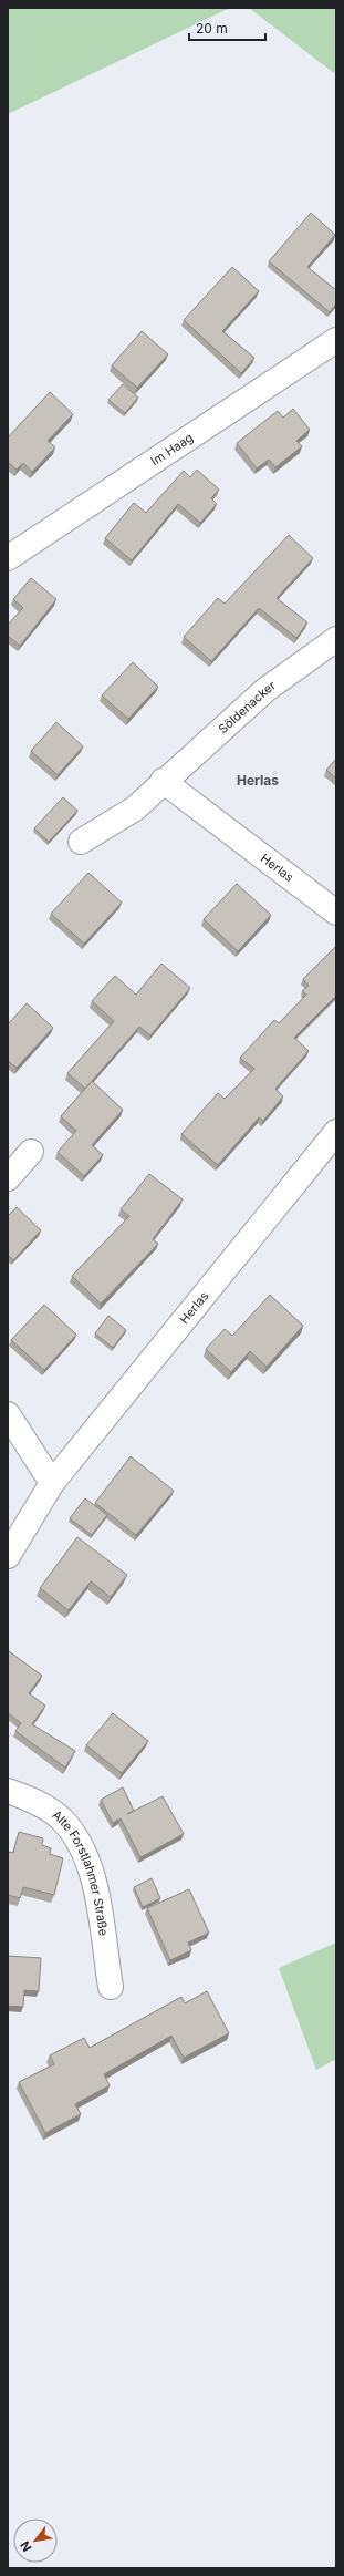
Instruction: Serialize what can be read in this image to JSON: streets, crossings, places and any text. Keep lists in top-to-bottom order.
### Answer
{
  "streets": {
    "street": [
      "Im Haag",
      "Söldenacker",
      "Herlas",
      "Alte Forstlahmer Straße"
    ]
  },
  "crossings": [
    ["Söldenacker", "Herlas"]
  ],
  "districts": ["Herlas"],
  "scale_bar": "20 m",
  "north": "bottom left"
}
